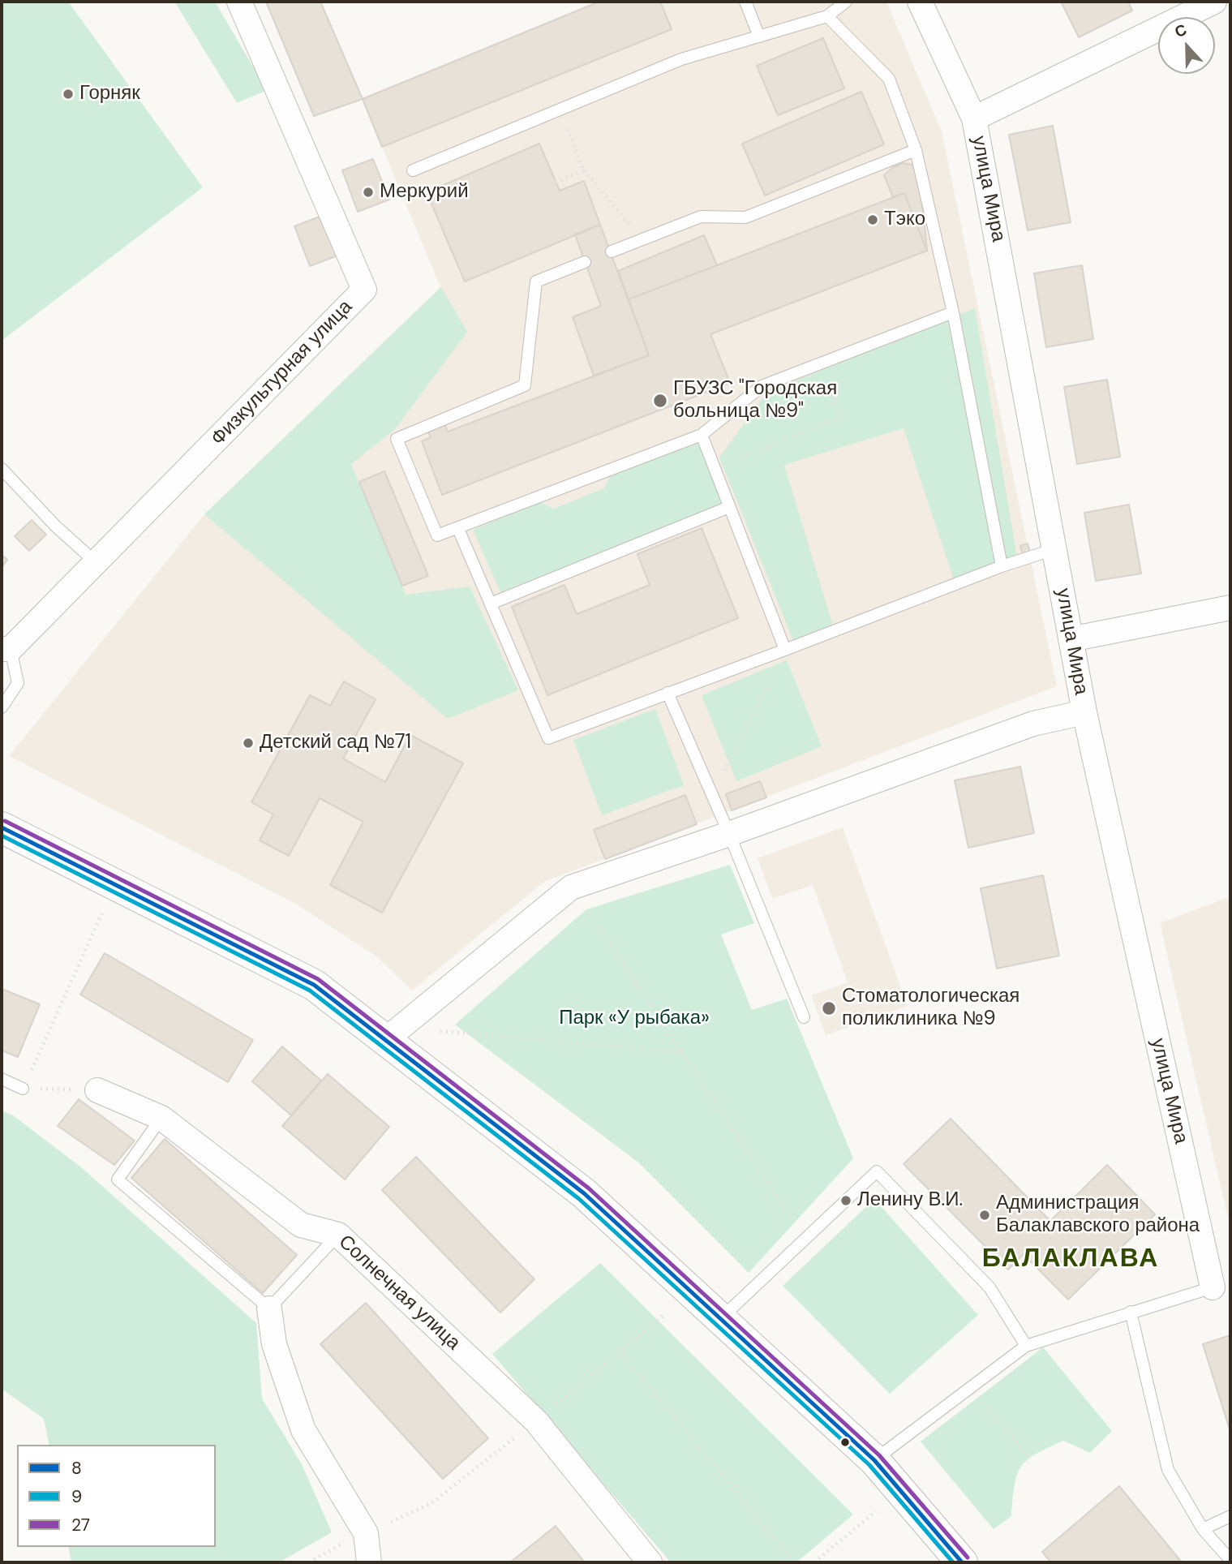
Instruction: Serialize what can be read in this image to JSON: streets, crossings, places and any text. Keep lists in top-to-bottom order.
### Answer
{
  "streets": {
    "street": ["улица Мира", "Физкультурная улица", "Солнечная улица"]
  },
  "districts": ["БАЛАКЛАВА"],
  "parks": ["Парк «У рыбака»"],
  "places": [
    "Горняк",
    "Меркурий",
    "Тэко",
    "ГБУЗС \"Городская больница №9\"",
    "Детский сад №71",
    "Стоматологическая поликлиника №9",
    "Ленину В.И.",
    "Администрация Балаклавского района"
  ],
  "lines": ["transit line 27", "transit line 8", "transit line 9"],
  "legend": ["8", "9", "27"],
  "north": "top"
}
